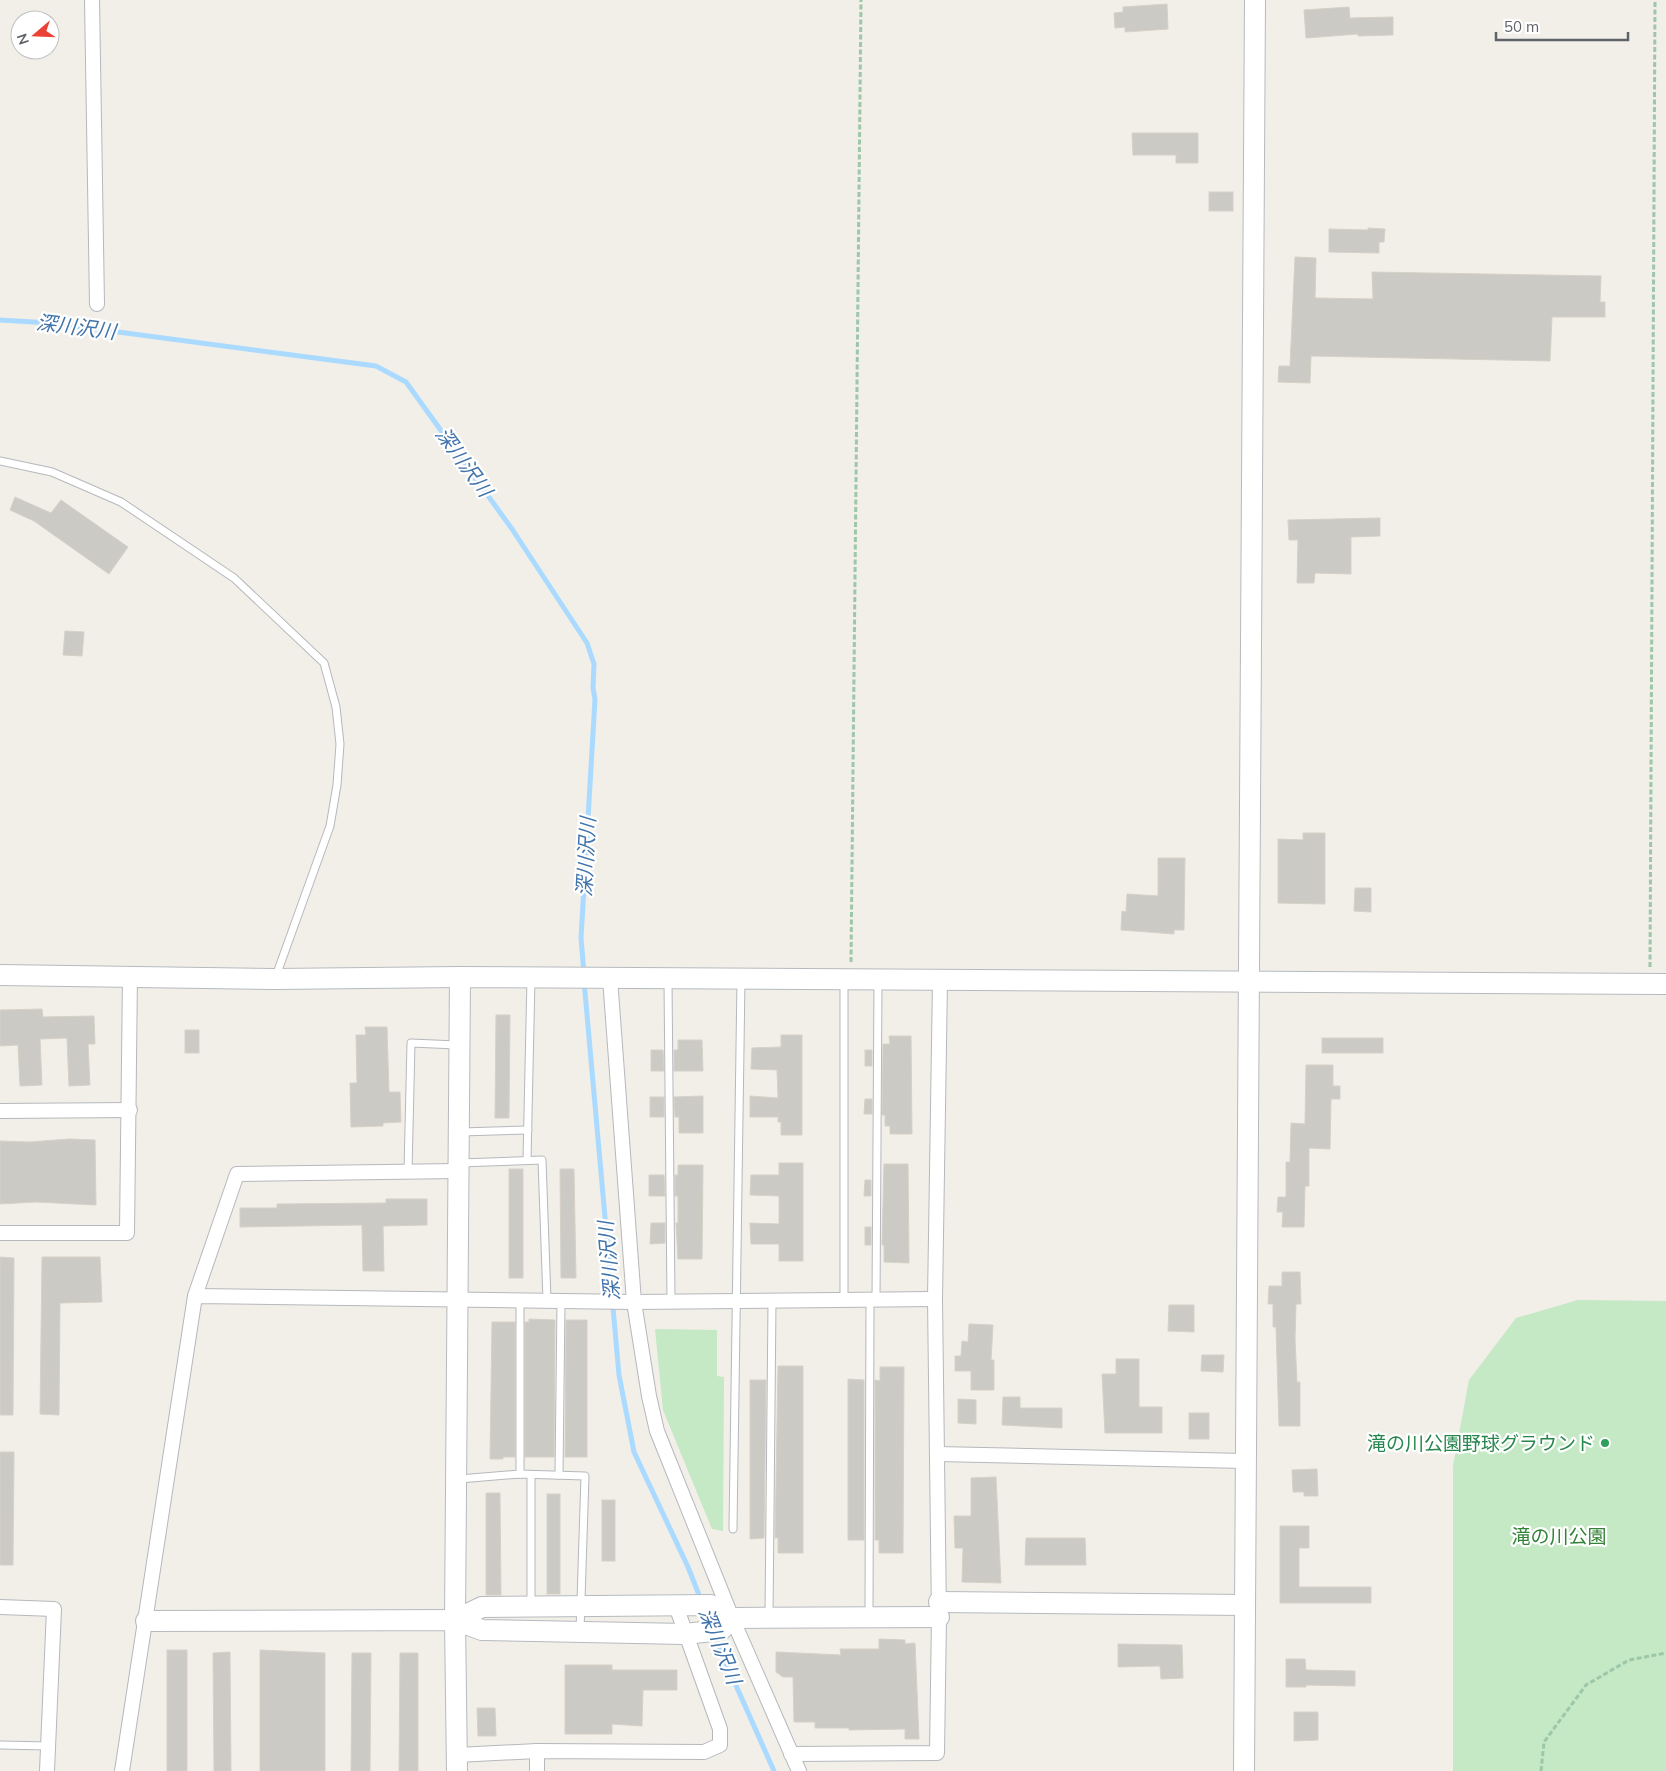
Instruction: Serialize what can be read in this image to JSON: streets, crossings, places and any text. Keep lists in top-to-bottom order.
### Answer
{
  "water": ["深川沢川"],
  "parks": ["滝の川公園"],
  "places": ["滝の川公園野球グラウンド"],
  "scale_bar": "50 m",
  "north": "left"
}
